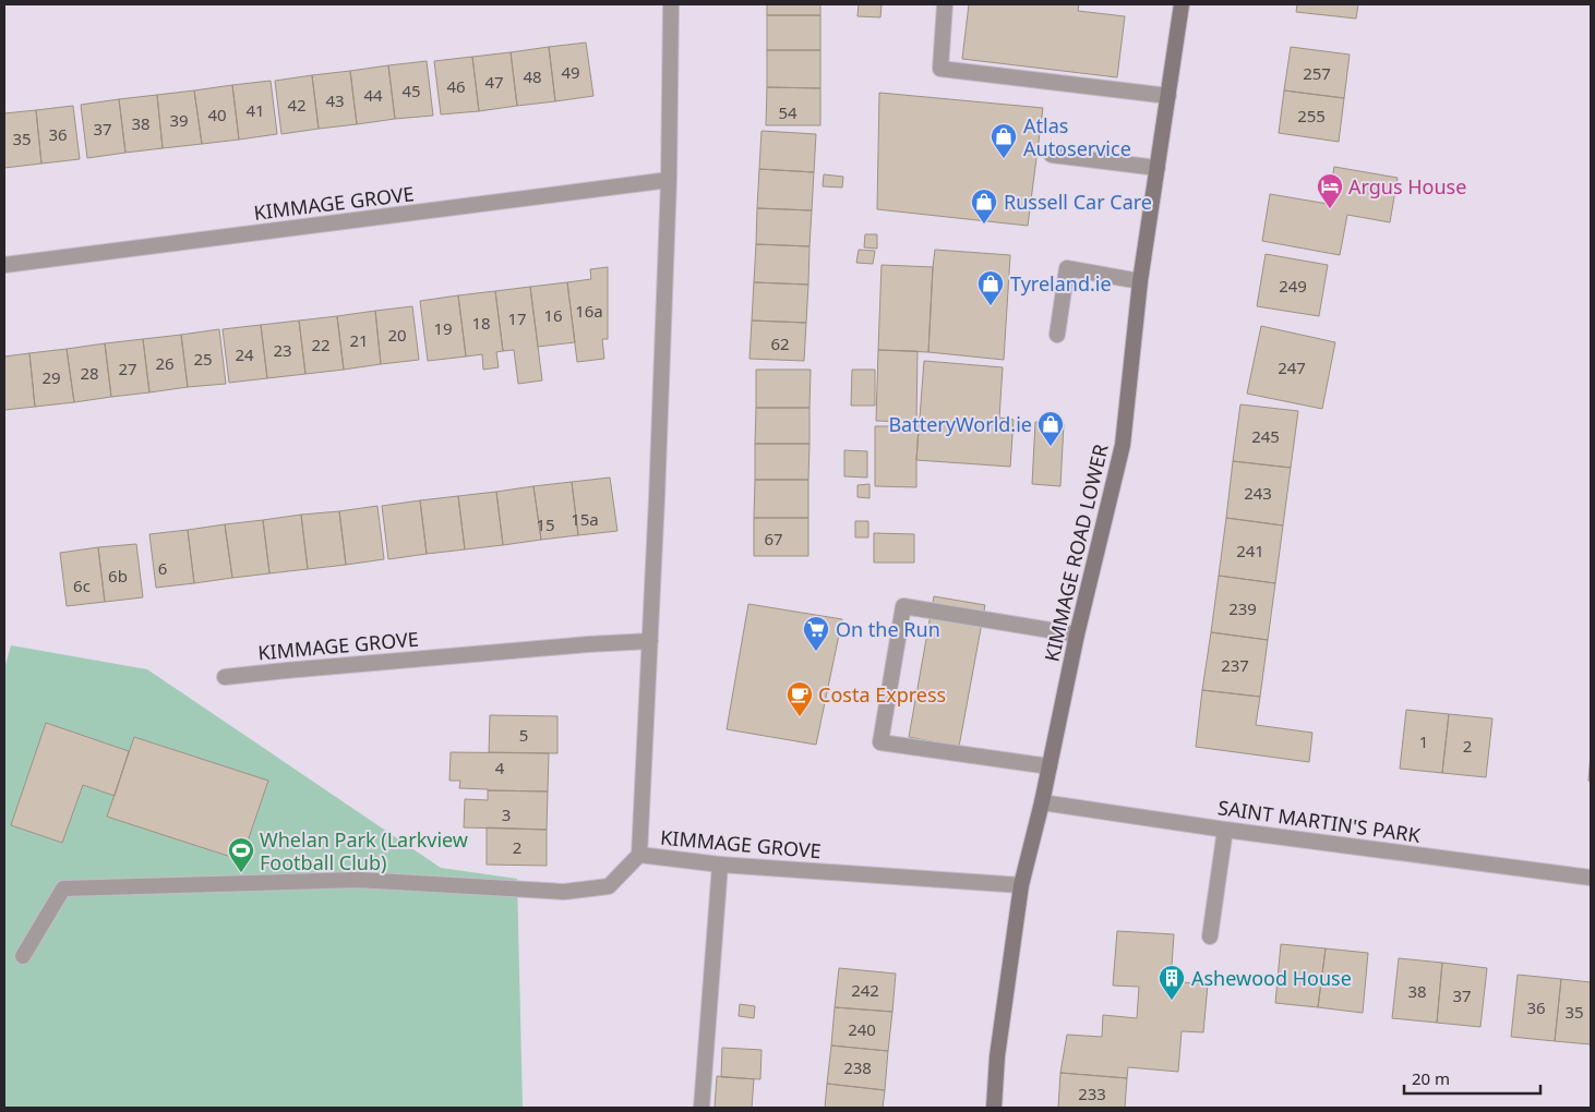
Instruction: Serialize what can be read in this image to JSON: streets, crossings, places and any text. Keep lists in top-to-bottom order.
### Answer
{
  "streets": {
    "main road": ["KIMMAGE ROAD LOWER"],
    "street": ["KIMMAGE GROVE", "SAINT MARTIN'S PARK"]
  },
  "crossings": [
    ["KIMMAGE GROVE", "KIMMAGE ROAD LOWER"],
    ["KIMMAGE ROAD LOWER", "SAINT MARTIN'S PARK"]
  ],
  "places": {
    "shop": [
      "Atlas Autoservice",
      "Russell Car Care",
      "Tyreland.ie",
      "BatteryWorld.ie"
    ],
    "hotel": ["Argus House"],
    "supermarket": ["On the Run"],
    "cafe": ["Costa Express"],
    "sports": ["Whelan Park (Larkview Football Club)"],
    "building": ["Ashewood House"]
  },
  "house_numbers": [
    "49",
    "257",
    "48",
    "47",
    "46",
    "45",
    "44",
    "43",
    "42",
    "41",
    "54",
    "40",
    "255",
    "39",
    "38",
    "37",
    "36",
    "35",
    "249",
    "16a",
    "16",
    "17",
    "18",
    "19",
    "20",
    "21",
    "62",
    "22",
    "23",
    "24",
    "25",
    "26",
    "247",
    "27",
    "28",
    "29",
    "245",
    "243",
    "15a",
    "15",
    "67",
    "241",
    "6",
    "6b",
    "6c",
    "239",
    "237",
    "5",
    "1",
    "2",
    "4",
    "3",
    "2",
    "242",
    "38",
    "37",
    "36",
    "35",
    "240",
    "238",
    "233"
  ],
  "scale_bar": "20 m"
}
